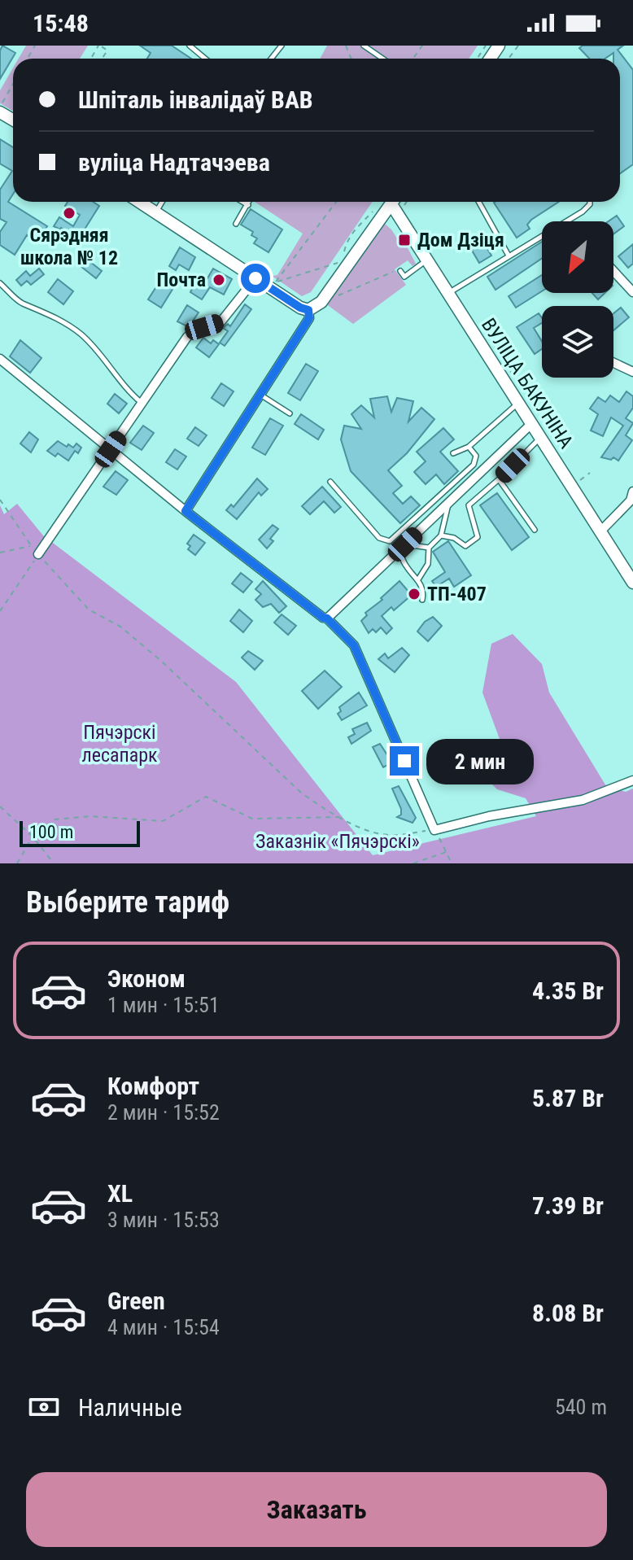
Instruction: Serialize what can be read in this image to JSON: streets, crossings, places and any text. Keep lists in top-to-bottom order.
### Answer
{
  "streets": {
    "street": ["ВУЛІЦА БАКУНІНА"]
  },
  "parks": ["Пячэрскі лесапарк", "Заказнік «Пячэрскі»"],
  "places": {
    "other": ["Сярэдняя школа № 12", "Почта", "ТП-407"],
    "transit": ["Дом Дзіця"]
  },
  "scale_bar": "100 m",
  "north": "bottom left",
  "page": {
    "status": "15:48",
    "banner": ["Шпіталь інвалідаў ВАВ", "вуліца Надтачэева"],
    "bubble": "2 мин",
    "scale": "100 m",
    "heading": "Выберите тариф",
    "list": [
      {
        "name": "Эконом",
        "note": "1 мин · 15:51",
        "value": "4.35 Br"
      },
      {
        "name": "Комфорт",
        "note": "2 мин · 15:52",
        "value": "5.87 Br"
      },
      {
        "name": "XL",
        "note": "3 мин · 15:53",
        "value": "7.39 Br"
      },
      {
        "name": "Green",
        "note": "4 мин · 15:54",
        "value": "8.08 Br"
      }
    ],
    "pay": ["Наличные", "540 m"],
    "buttons": "Заказать"
  }
}
